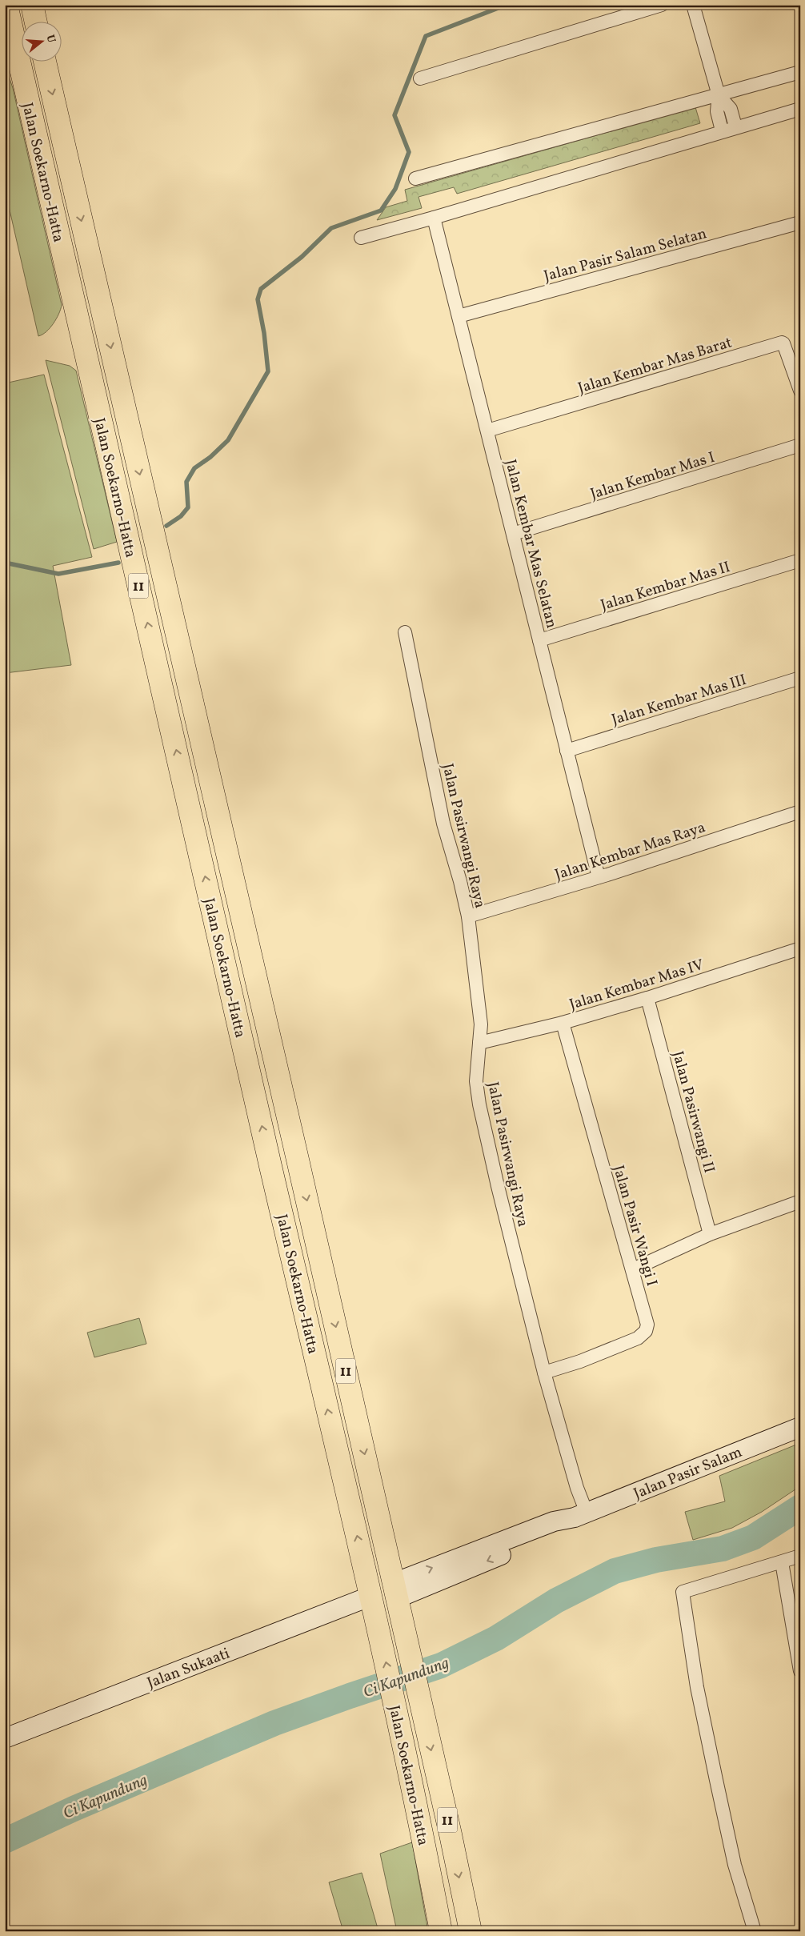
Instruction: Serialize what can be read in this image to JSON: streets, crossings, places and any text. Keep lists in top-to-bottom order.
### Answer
{
  "streets": {
    "highway": ["Jalan Soekarno-Hatta", "11"],
    "street": [
      "Jalan Pasir Salam Selatan",
      "Jalan Kembar Mas Barat",
      "Jalan Kembar Mas I",
      "Jalan Kembar Mas Selatan",
      "Jalan Kembar Mas II",
      "Jalan Kembar Mas III",
      "Jalan Pasirwangi Raya",
      "Jalan Kembar Mas Raya",
      "Jalan Kembar Mas IV",
      "Jalan Pasirwangi II",
      "Jalan Pasir Wangi I",
      "Jalan Pasir Salam",
      "Jalan Sukaati"
    ]
  },
  "crossings": [
    ["Jalan Soekarno-Hatta", "Jalan Pasir Salam"],
    ["Jalan Soekarno-Hatta", "Jalan Sukaati"],
    ["Jalan Pasir Salam Selatan", "Jalan Kembar Mas Selatan"],
    ["Jalan Kembar Mas Barat", "Jalan Kembar Mas Selatan"],
    ["Jalan Kembar Mas I", "Jalan Kembar Mas Selatan"],
    ["Jalan Kembar Mas Selatan", "Jalan Kembar Mas II"],
    ["Jalan Kembar Mas Selatan", "Jalan Kembar Mas III"],
    ["Jalan Kembar Mas Selatan", "Jalan Kembar Mas Raya"],
    ["Jalan Pasirwangi Raya", "Jalan Kembar Mas Raya"],
    ["Jalan Pasirwangi Raya", "Jalan Kembar Mas IV"],
    ["Jalan Pasirwangi Raya", "Jalan Pasir Wangi I"],
    ["Jalan Pasirwangi Raya", "Jalan Pasir Salam"],
    ["Jalan Kembar Mas IV", "Jalan Pasirwangi II"],
    ["Jalan Kembar Mas IV", "Jalan Pasir Wangi I"]
  ],
  "water": ["Ci Kapundung"],
  "north": "right"
}
